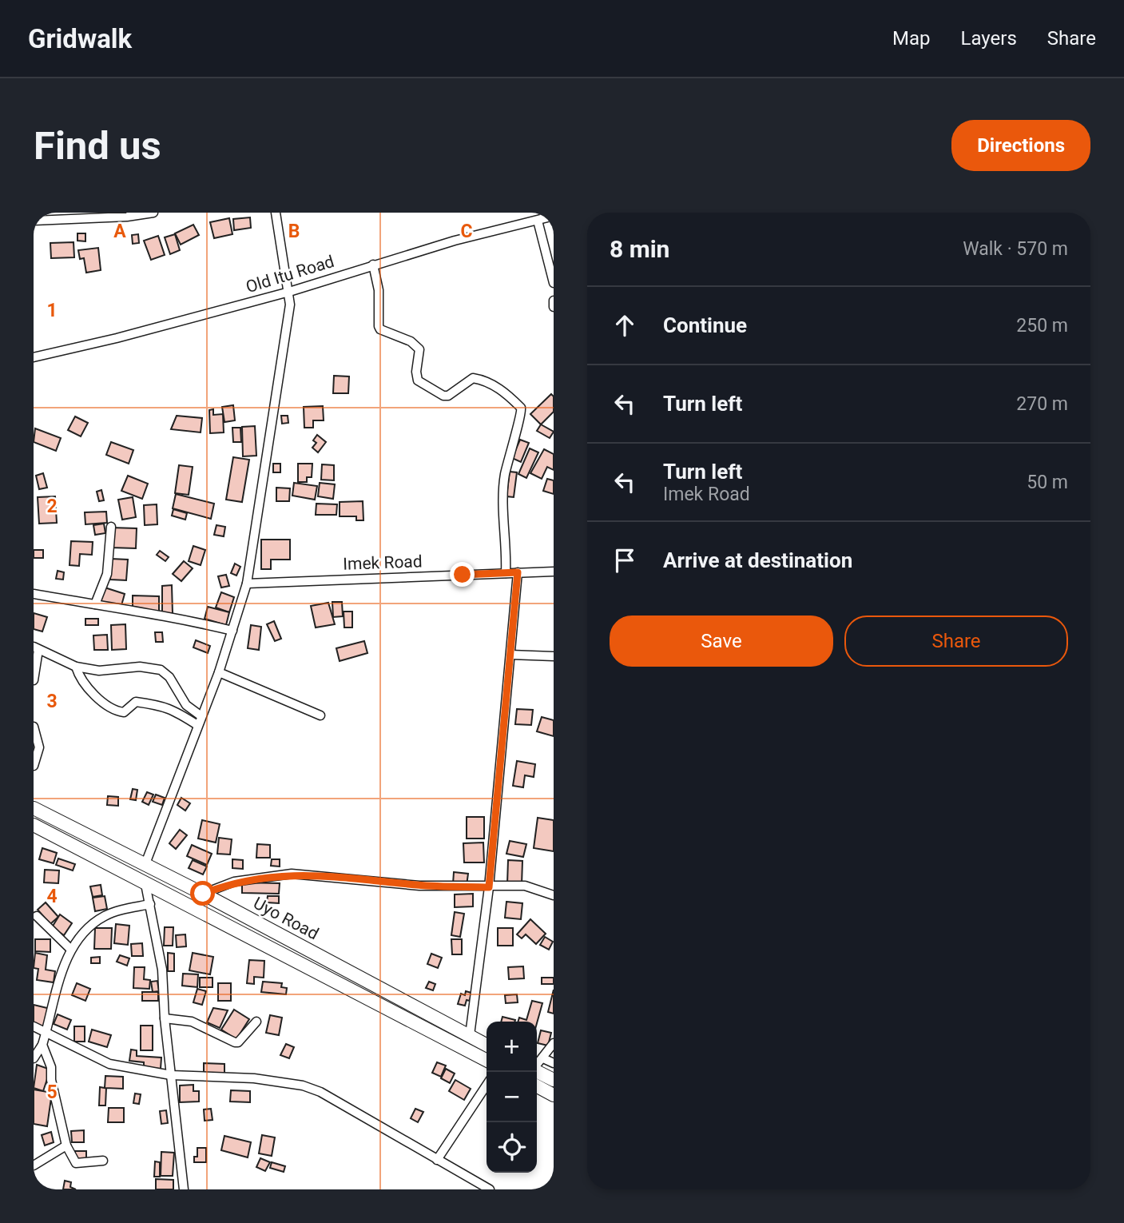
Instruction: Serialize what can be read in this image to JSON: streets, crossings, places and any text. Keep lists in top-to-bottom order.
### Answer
{
  "streets": {
    "highway": ["Uyo Road"],
    "street": ["Old Itu Road", "Imek Road"]
  },
  "page": {
    "header": "Gridwalk",
    "nav": ["Map", "Layers", "Share"],
    "buttons": [
      "Directions",
      ["Save", "Share"]
    ],
    "title": "Find us",
    "heading": ["8 min", "Walk · 570 m"],
    "list": [
      ["Continue", "250 m"],
      ["Turn left", "270 m"],
      ["Turn left", "Imek Road", "50 m"],
      "Arrive at destination"
    ],
    "map_buttons": ["+", "−"]
  },
  "grid": {
    "columns": ["A", "B", "C"],
    "rows": [
      "1",
      "2",
      "3",
      "4",
      "5"
    ]
  }
}
